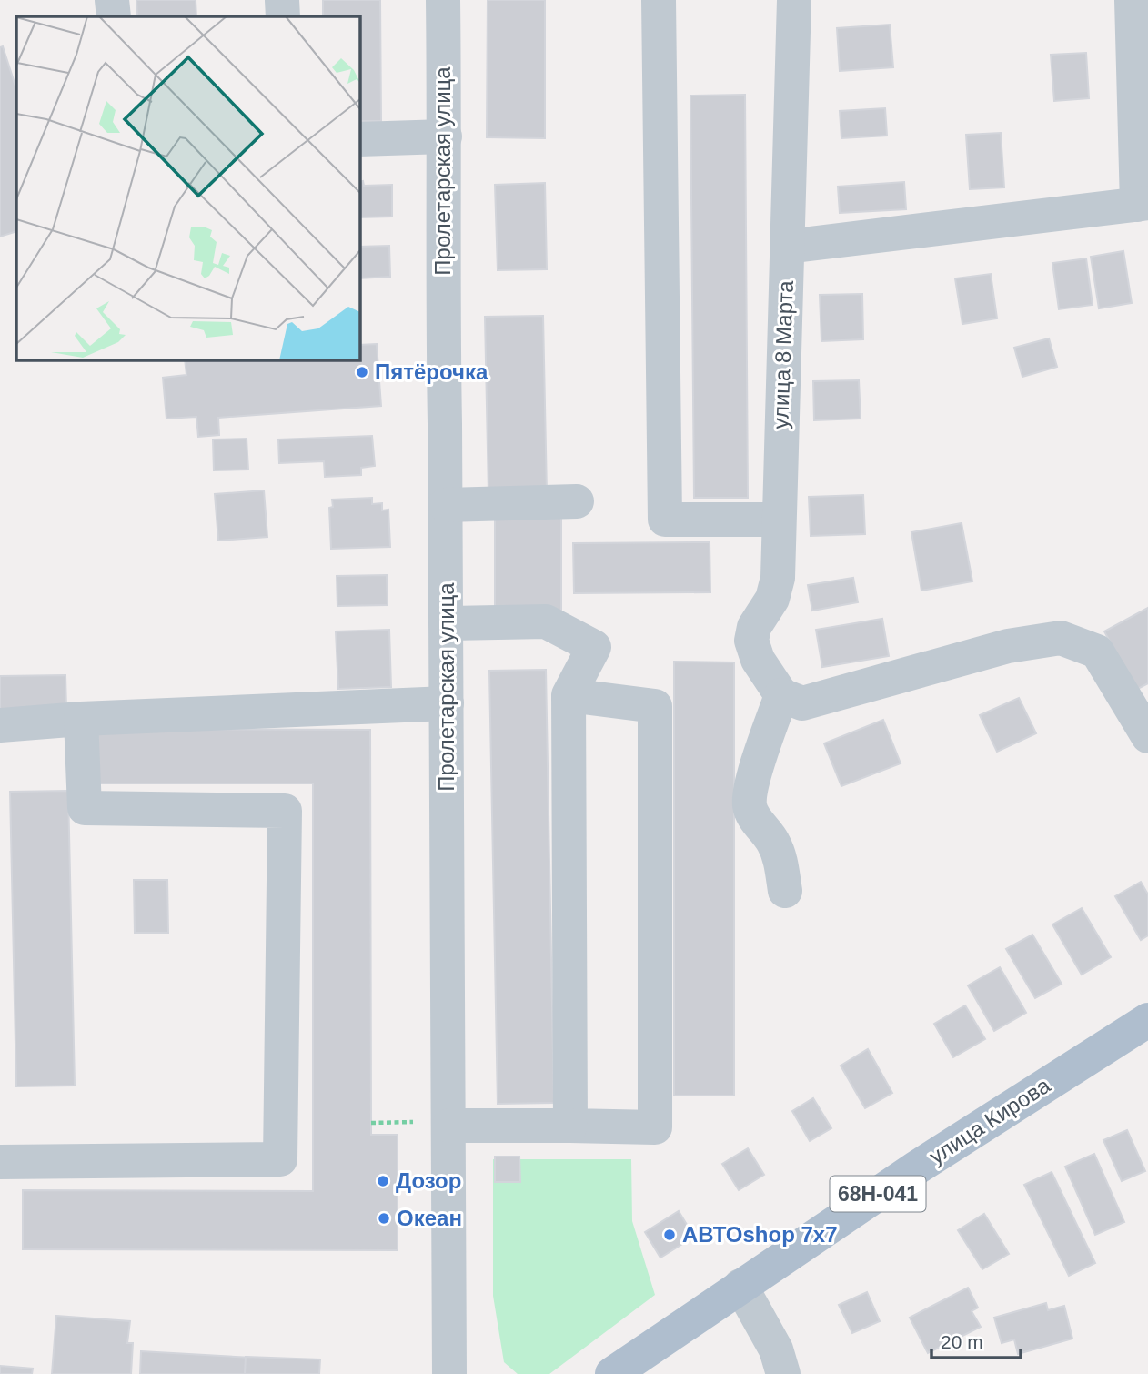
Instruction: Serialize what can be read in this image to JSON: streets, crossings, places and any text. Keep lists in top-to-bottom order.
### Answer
{
  "streets": {
    "main road": ["улица Кирова", "68Н-041"],
    "street": ["Пролетарская улица", "улица 8 Марта"]
  },
  "places": [
    "Пятёрочка",
    "Дозор",
    "Океан",
    "АВТОshop 7x7"
  ],
  "scale_bar": "20 m"
}
